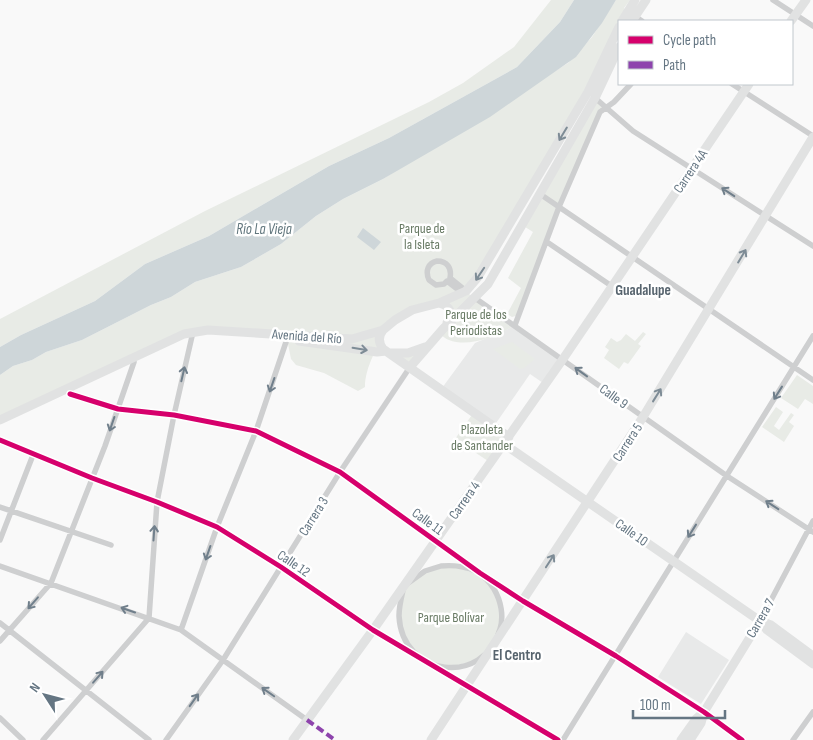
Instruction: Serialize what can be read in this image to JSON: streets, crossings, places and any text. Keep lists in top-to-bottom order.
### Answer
{
  "streets": {
    "main road": [
      "Carrera 4A",
      "Avenida del Río",
      "Calle 9",
      "Carrera 5",
      "Carrera 4",
      "Carrera 3",
      "Calle 10",
      "Carrera 7"
    ],
    "street": ["Calle 11", "Calle 12"]
  },
  "crossings": [
    ["Carrera 4A", "Carrera 4"],
    ["Avenida del Río", "Calle 9"],
    ["Avenida del Río", "Carrera 3"],
    ["Avenida del Río", "Calle 11"],
    ["Avenida del Río", "Calle 10"],
    ["Calle 9", "Carrera 5"],
    ["Calle 9", "Carrera 4"],
    ["Calle 9", "Carrera 7"],
    ["Carrera 5", "Carrera 4"],
    ["Carrera 5", "Calle 11"],
    ["Carrera 5", "Calle 10"],
    ["Carrera 5", "Calle 12"],
    ["Carrera 4", "Calle 11"],
    ["Carrera 4", "Calle 10"],
    ["Carrera 4", "Calle 12"],
    ["Carrera 3", "Calle 11"],
    ["Carrera 3", "Calle 10"],
    ["Carrera 3", "Calle 12"],
    ["Calle 11", "Calle 12"],
    ["Calle 11", "Carrera 7"],
    ["Calle 10", "Carrera 7"]
  ],
  "one_way": ["Calle 9", "Carrera 5"],
  "districts": ["Guadalupe", "El Centro"],
  "water": ["Río La Vieja"],
  "parks": [
    "Parque de la Isleta",
    "Parque de los Periodistas",
    "Plazoleta de Santander",
    "Parque Bolívar"
  ],
  "legend": ["Cycle path", "Path"],
  "scale_bar": "100 m",
  "north": "top left"
}
